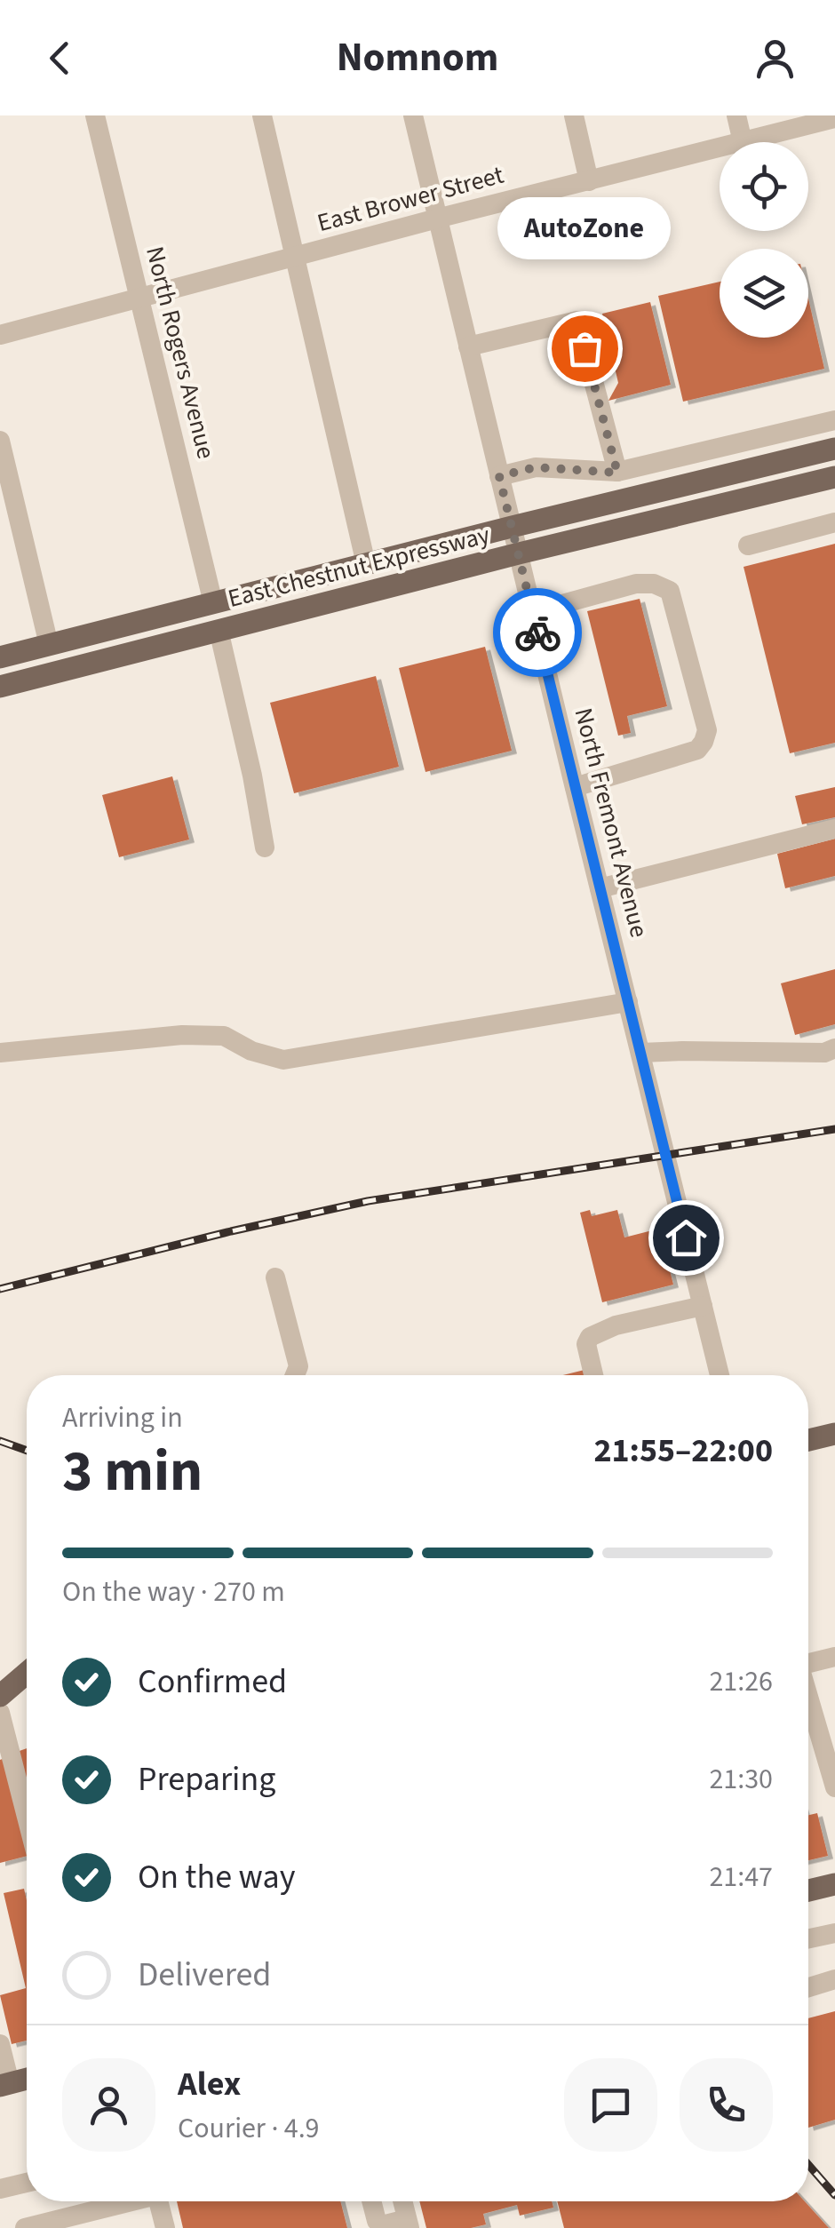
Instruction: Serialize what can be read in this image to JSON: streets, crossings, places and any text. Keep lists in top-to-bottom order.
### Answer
{
  "streets": {
    "main road": ["East Chestnut Expressway"],
    "street": ["East Brower Street", "North Rogers Avenue", "North Fremont Avenue"]
  },
  "crossings": [
    ["East Brower Street", "North Rogers Avenue"],
    ["East Brower Street", "North Fremont Avenue"],
    ["North Rogers Avenue", "East Chestnut Expressway"],
    ["East Chestnut Expressway", "North Fremont Avenue"]
  ],
  "places": ["AutoZone"],
  "page": {
    "header": "Nomnom",
    "bubble": "AutoZone",
    "heading": ["3 min", "Arriving in", "21:55–22:00"],
    "panel": ["Alex", "Courier · 4.9"],
    "bar": "On the way · 270 m",
    "list": [
      ["Confirmed", "21:26"],
      ["Preparing", "21:30"],
      ["On the way", "21:47"],
      "Delivered"
    ]
  }
}
